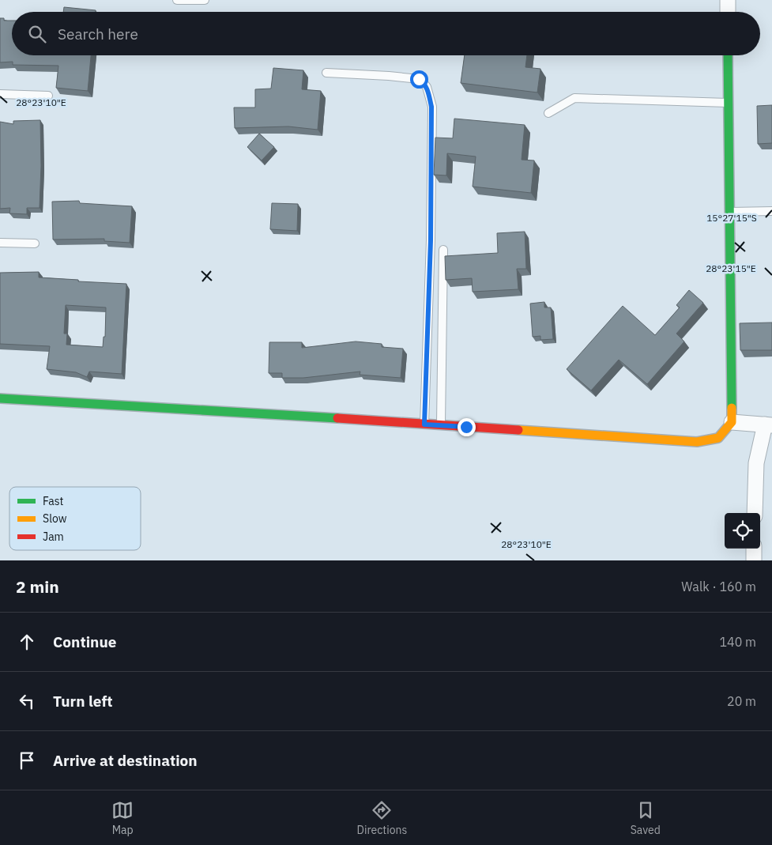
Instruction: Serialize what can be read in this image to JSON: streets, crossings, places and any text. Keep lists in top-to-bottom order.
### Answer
{
  "legend": ["Fast", "Slow", "Jam"],
  "page": {
    "search": "Search here",
    "heading": ["2 min", "Walk · 160 m"],
    "list": [
      ["Continue", "140 m"],
      ["Turn left", "20 m"],
      "Arrive at destination"
    ],
    "nav": ["Map", "Directions", "Saved"]
  },
  "coordinates": ["28°23'10\"E", "15°27'15\"S", "28°23'15\"E"]
}
